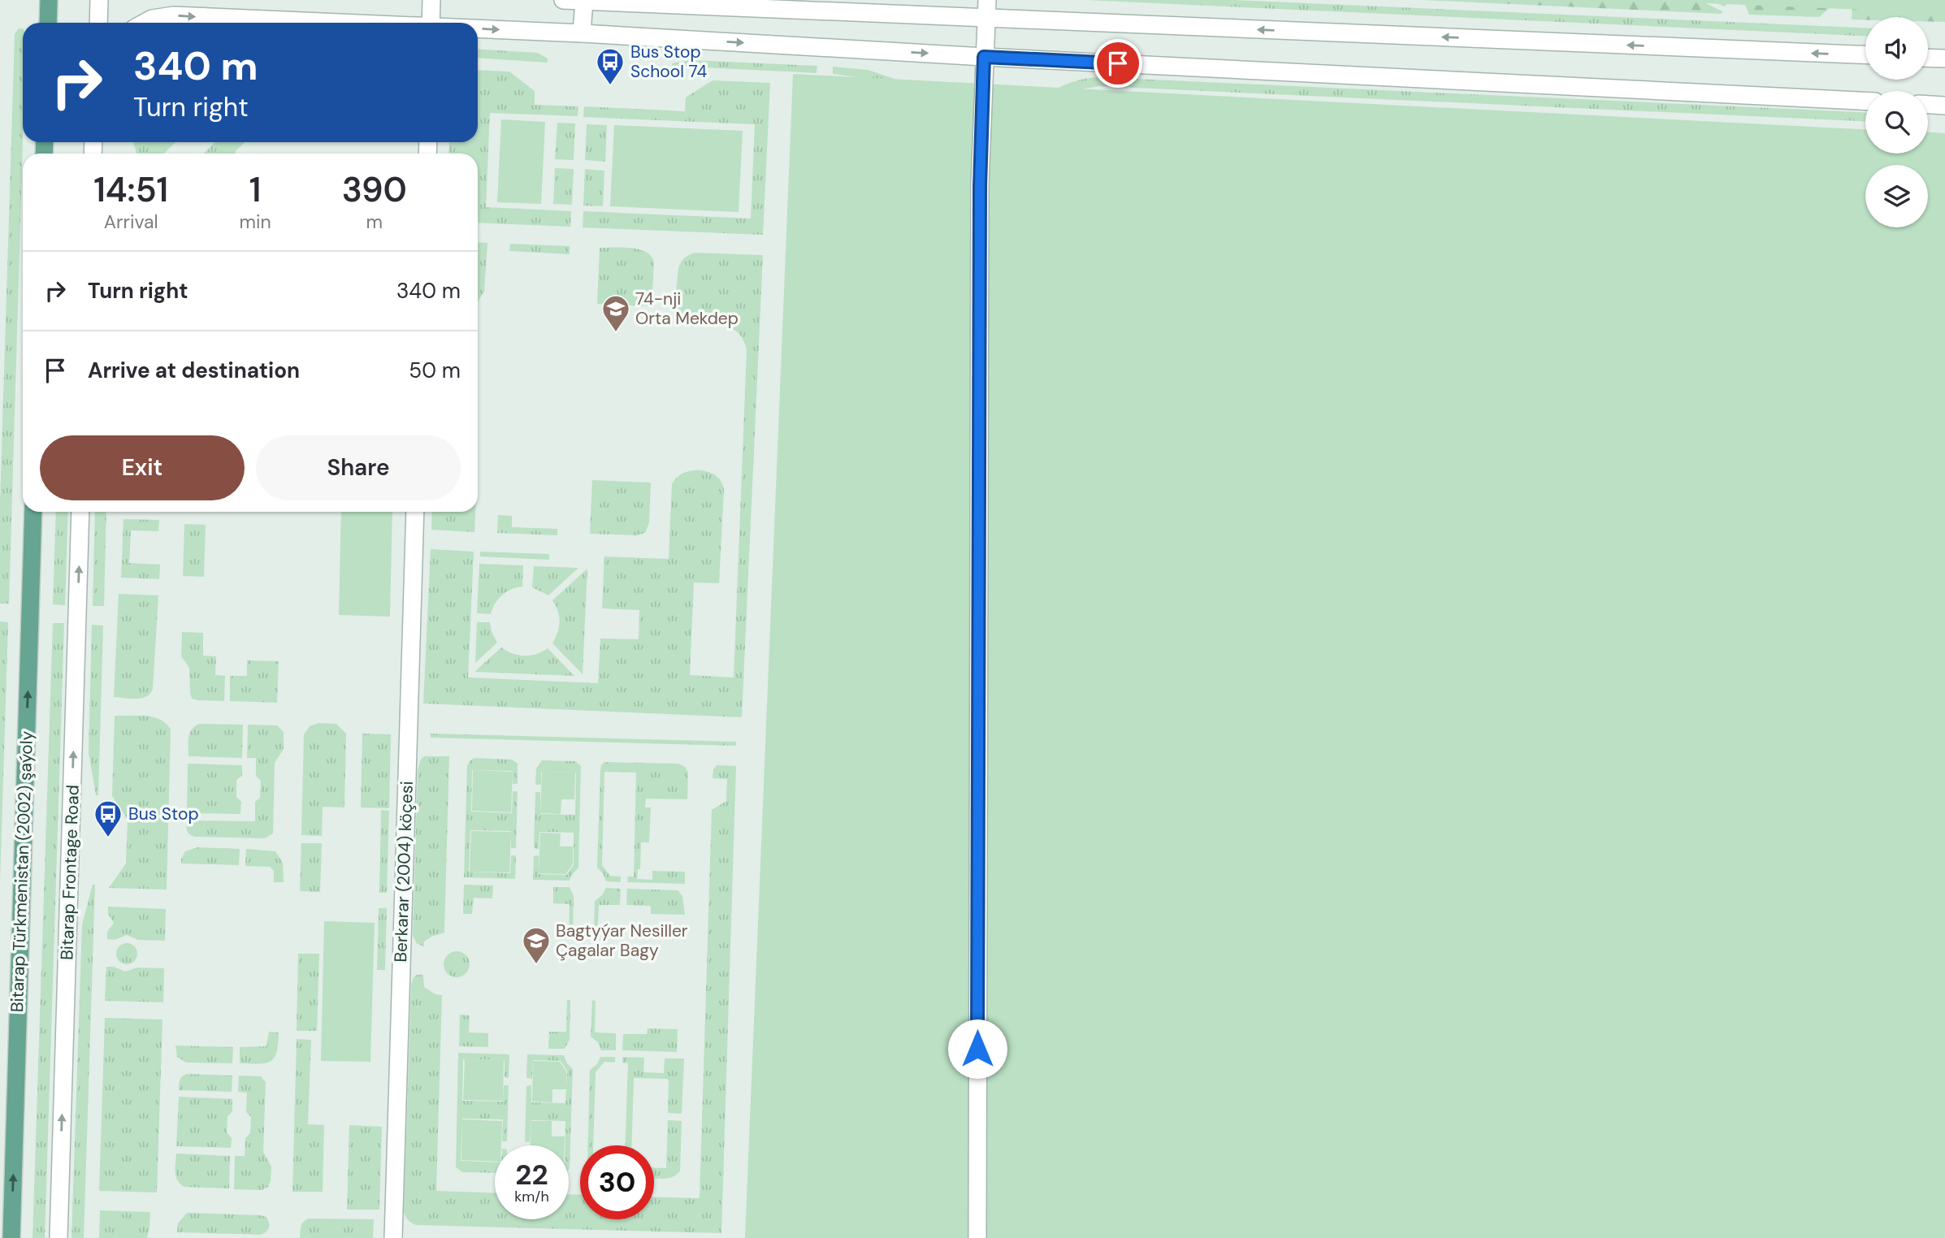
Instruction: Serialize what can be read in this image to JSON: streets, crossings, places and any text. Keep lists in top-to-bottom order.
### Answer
{
  "streets": {
    "main road": ["Bitarap Türkmenistan (2002) şaýoly"],
    "street": ["Berkarar (2004) köçesi", "Bitarap Frontage Road"]
  },
  "one_way": ["Bitarap Türkmenistan (2002) şaýoly", "Bitarap Frontage Road"],
  "places": {
    "bus stop": ["Bus Stop School 74", "Bus Stop"],
    "school or university": ["74-nji Orta Mekdep", "Bagtyýar Nesiller Çagalar Bagy"]
  },
  "page": {
    "turn": ["340 m", "Turn right"],
    "eta": [
      "14:51",
      "Arrival",
      "1",
      "min",
      "390",
      "m"
    ],
    "list": [
      {
        "name": "Turn right",
        "value": "340 m"
      },
      {
        "name": "Arrive at destination",
        "value": "50 m"
      }
    ],
    "buttons": ["Exit", "Share"],
    "speed": "22 km/h",
    "limit": "30"
  }
}
